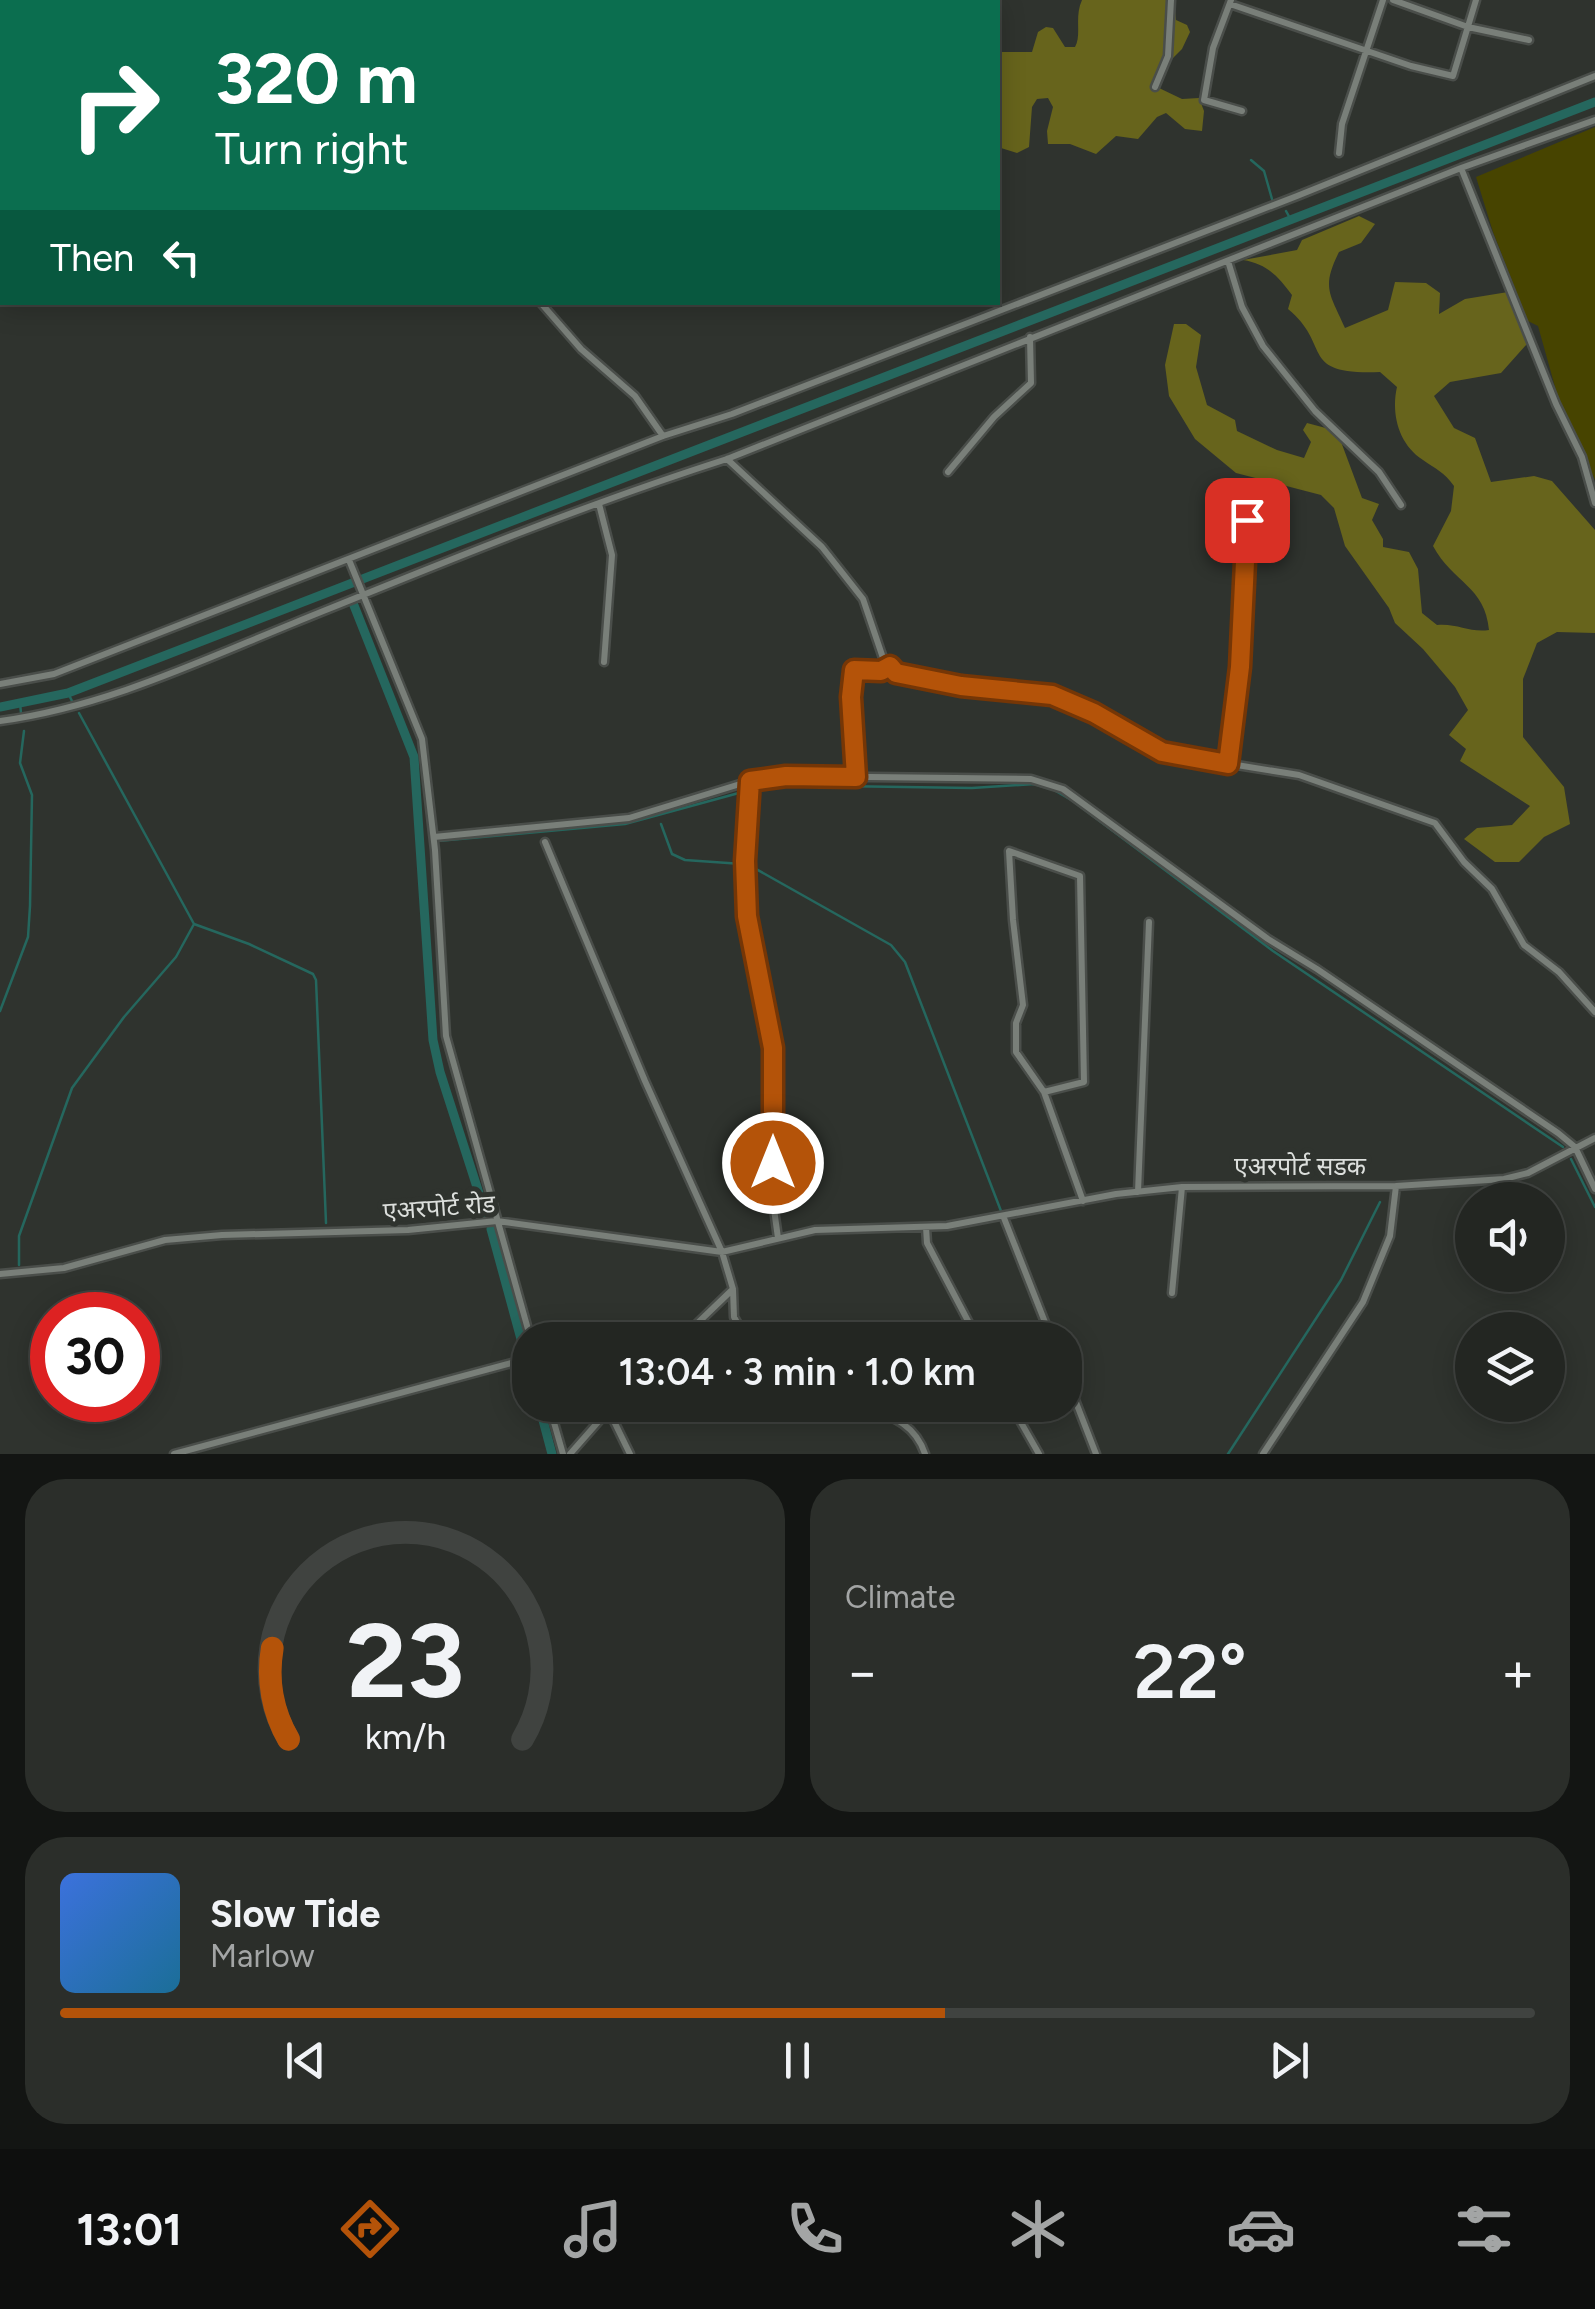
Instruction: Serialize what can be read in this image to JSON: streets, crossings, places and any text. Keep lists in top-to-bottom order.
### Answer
{
  "streets": {
    "street": ["एअरपोर्ट सडक", "एअरपोर्ट रोड"]
  },
  "crossings": [
    ["एअरपोर्ट सडक", "एअरपोर्ट रोड"]
  ],
  "page": {
    "turn": ["320 m", "Turn right"],
    "then": "Then",
    "limit": "30",
    "trip": "13:04 · 3 min · 1.0 km",
    "tile": "Climate",
    "heat": ["−", "22°", "+"],
    "song": ["Slow Tide", "Marlow"],
    "tabs": "13:01",
    "gauge": ["23", "km/h"]
  }
}
